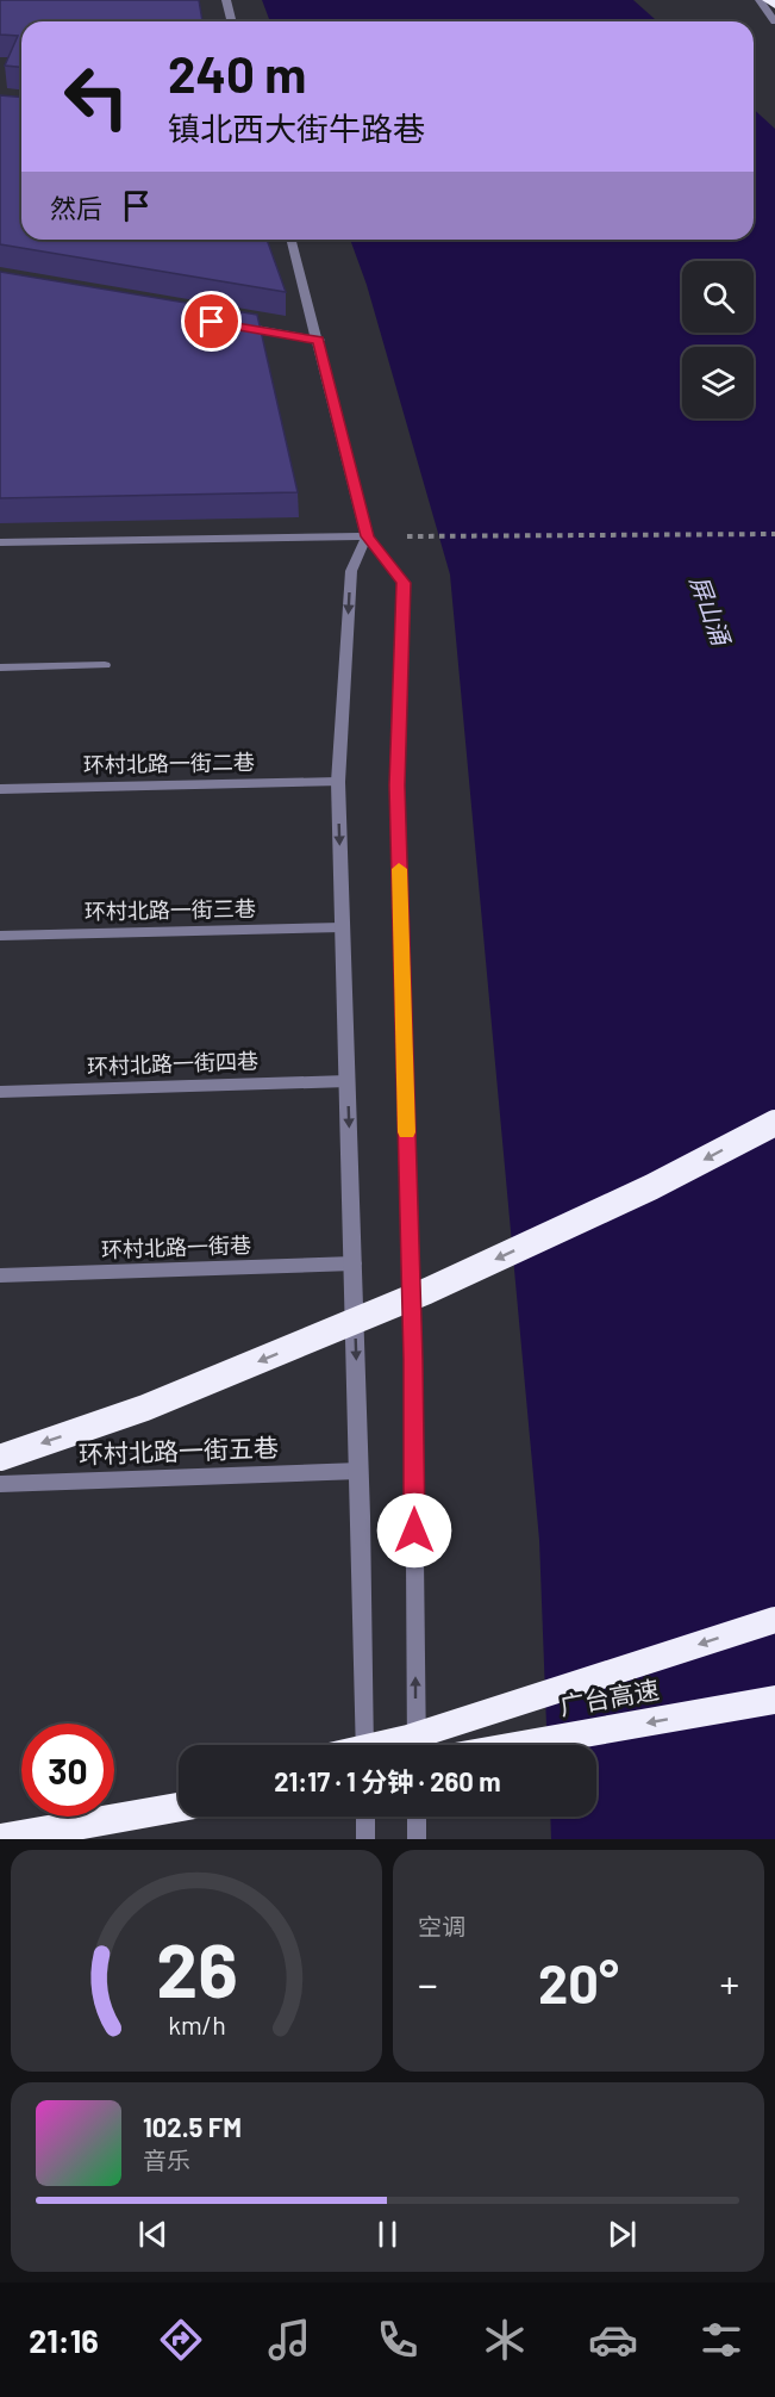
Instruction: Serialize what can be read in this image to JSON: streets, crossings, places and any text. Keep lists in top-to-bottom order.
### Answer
{
  "streets": {
    "highway": ["广台高速"],
    "street": [
      "环村北路一街二巷",
      "环村北路一街三巷",
      "环村北路一街四巷",
      "环村北路一街巷",
      "环村北路一街五巷"
    ]
  },
  "water": ["屏山涌"],
  "page": {
    "turn": ["240 m", "镇北西大街牛路巷"],
    "then": "然后",
    "limit": "30",
    "trip": "21:17 · 1 分钟 · 260 m",
    "tile": "空调",
    "heat": ["−", "20°", "+"],
    "song": ["102.5 FM", "音乐"],
    "tabs": "21:16",
    "gauge": ["26", "km/h"]
  }
}
